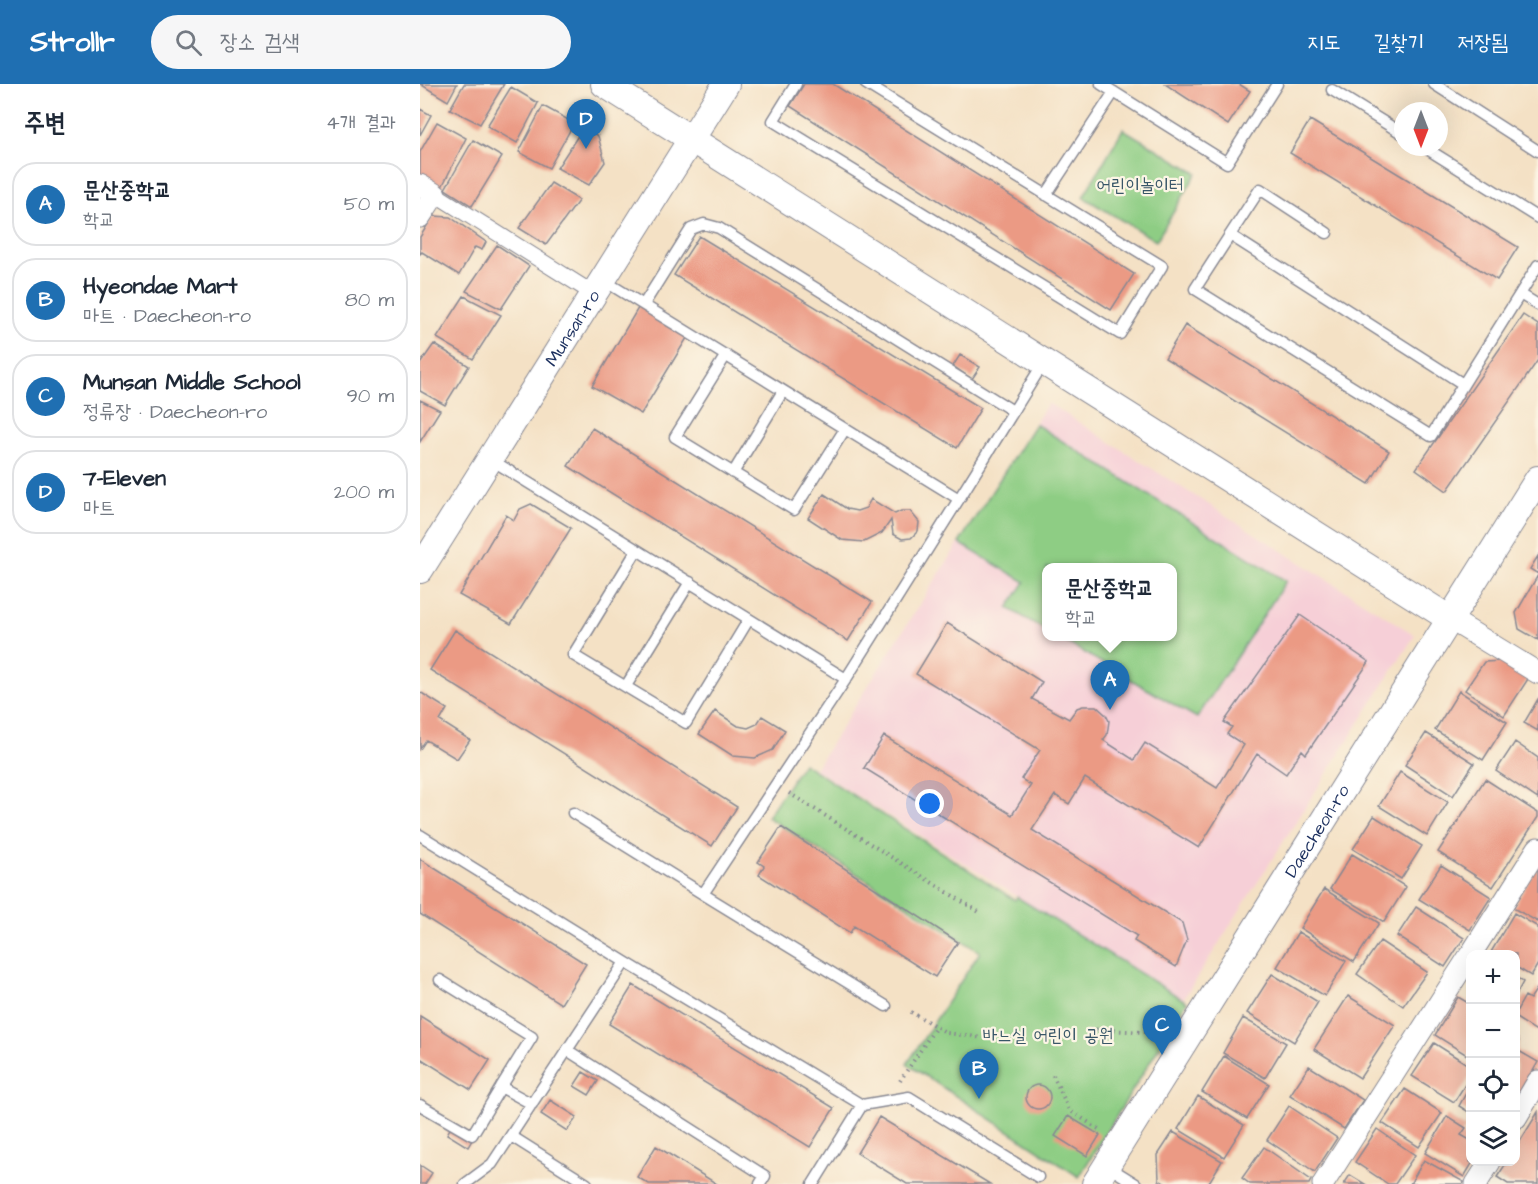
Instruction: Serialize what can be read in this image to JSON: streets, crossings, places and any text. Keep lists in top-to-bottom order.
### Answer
{
  "streets": {
    "street": ["Munsan-ro", "Daecheon-ro"]
  },
  "parks": ["어린이놀이터", "바느실 어린이 공원"],
  "north": "bottom",
  "page": {
    "header": "Strollr",
    "search": "장소 검색",
    "nav": ["지도", "길찾기", "저장됨"],
    "heading": ["주변", "4개 결과"],
    "pins": [
      "D",
      "A",
      "C",
      "B"
    ],
    "list": [
      {
        "mark": "A",
        "name": "문산중학교",
        "note": "학교",
        "value": "50 m"
      },
      {
        "mark": "B",
        "name": "Hyeondae Mart",
        "note": "마트 · Daecheon-ro",
        "value": "80 m"
      },
      {
        "mark": "C",
        "name": "Munsan Middle School",
        "note": "정류장 · Daecheon-ro",
        "value": "90 m"
      },
      {
        "mark": "D",
        "name": "7-Eleven",
        "note": "마트",
        "value": "200 m"
      }
    ],
    "popup": ["문산중학교", "학교"],
    "map_buttons": ["+", "−"]
  }
}
